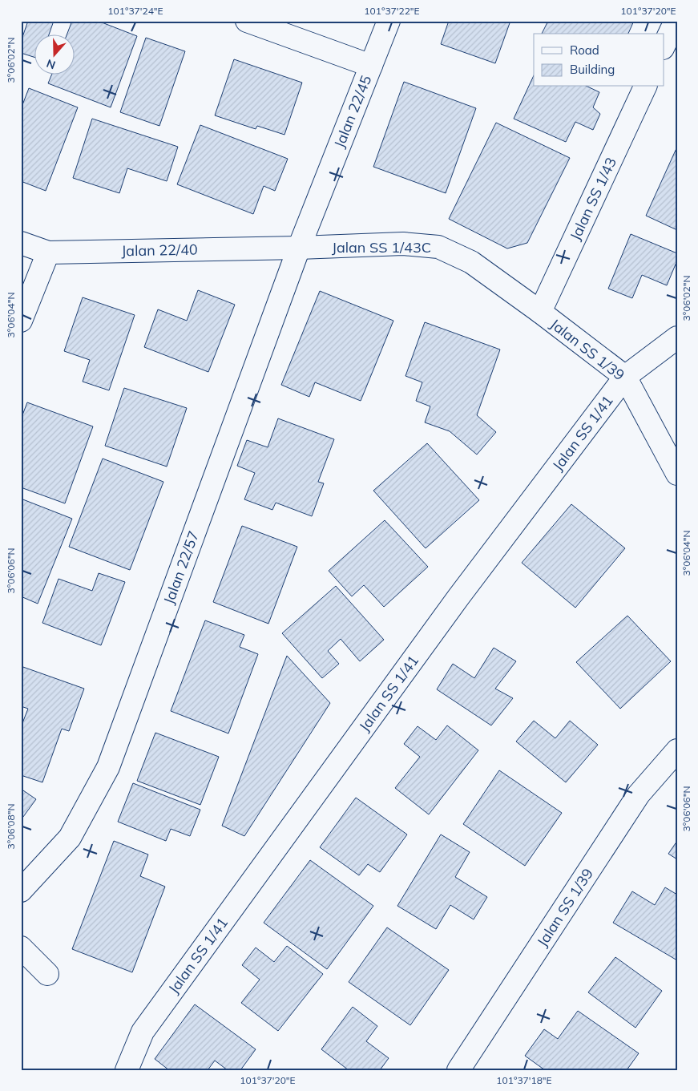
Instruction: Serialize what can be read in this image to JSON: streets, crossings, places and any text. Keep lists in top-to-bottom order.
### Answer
{
  "streets": {
    "street": [
      "Jalan 22/45",
      "Jalan SS 1/43",
      "Jalan SS 1/43C",
      "Jalan 22/40",
      "Jalan SS 1/39",
      "Jalan SS 1/41",
      "Jalan 22/57"
    ]
  },
  "crossings": [
    ["Jalan 22/45", "Jalan SS 1/43C"],
    ["Jalan 22/45", "Jalan 22/40"],
    ["Jalan 22/45", "Jalan 22/57"],
    ["Jalan SS 1/43", "Jalan SS 1/43C"],
    ["Jalan SS 1/43", "Jalan SS 1/39"],
    ["Jalan SS 1/43C", "Jalan 22/40"],
    ["Jalan SS 1/43C", "Jalan SS 1/39"],
    ["Jalan SS 1/43C", "Jalan 22/57"],
    ["Jalan 22/40", "Jalan 22/57"],
    ["Jalan SS 1/39", "Jalan SS 1/41"]
  ],
  "legend": ["Road", "Building"],
  "north": "bottom",
  "coordinates": [
    "101°37'24\"E",
    "101°37'22\"E",
    "101°37'20\"E",
    "3°06'02\"N",
    "3°06'04\"N",
    "3°06'06\"N",
    "3°06'08\"N",
    "101°37'18\"E"
  ]
}
